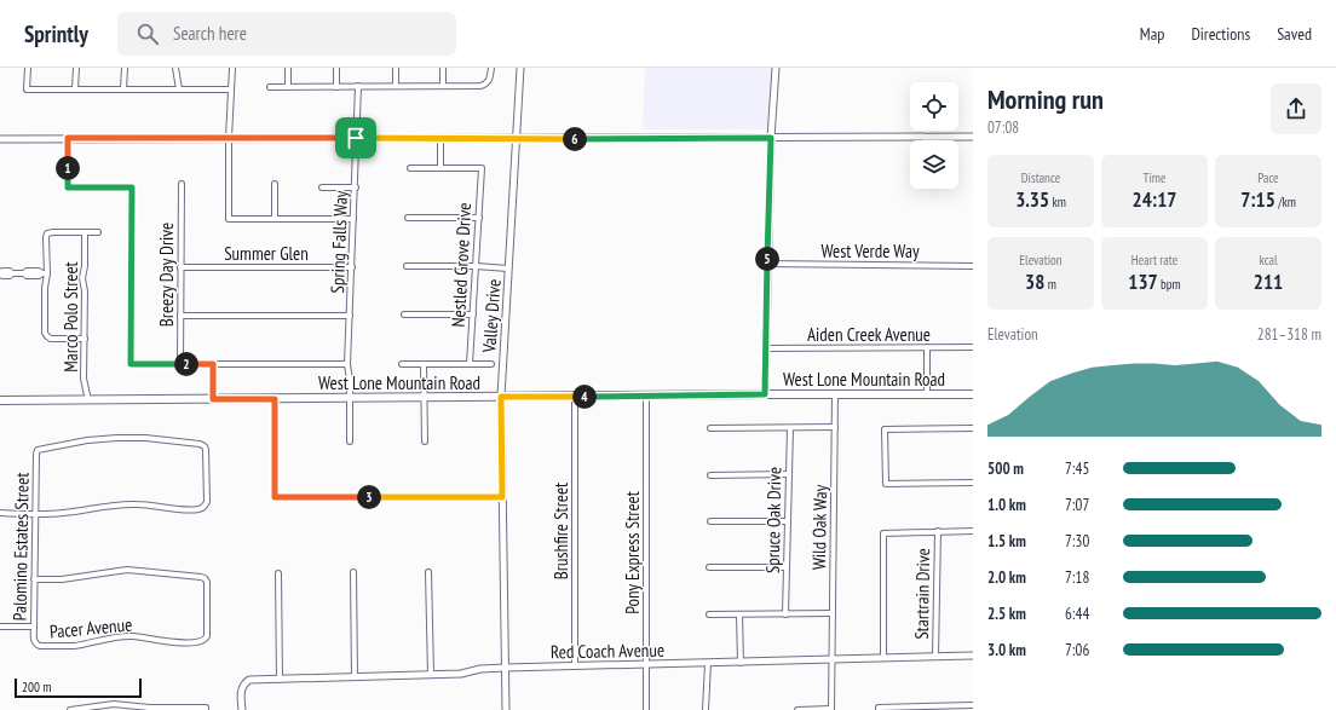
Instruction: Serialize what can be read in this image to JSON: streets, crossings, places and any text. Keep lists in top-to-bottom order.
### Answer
{
  "streets": {
    "main road": ["West Lone Mountain Road"],
    "street": [
      "Spring Falls Way",
      "West Verde Way",
      "Summer Glen",
      "Nestled Grove Drive",
      "Breezy Day Drive",
      "Valley Drive",
      "Marco Polo Street",
      "Aiden Creek Avenue",
      "Spruce Oak Drive",
      "Wild Oak Way",
      "Brushfire Street",
      "Palomino Estates Street",
      "Pony Express Street",
      "Startrain Drive",
      "Pacer Avenue",
      "Red Coach Avenue"
    ]
  },
  "crossings": [
    ["Spring Falls Way", "Summer Glen"],
    ["Spring Falls Way", "West Lone Mountain Road"],
    ["Summer Glen", "Breezy Day Drive"],
    ["Valley Drive", "West Lone Mountain Road"],
    ["Valley Drive", "Red Coach Avenue"],
    ["Marco Polo Street", "West Lone Mountain Road"],
    ["West Lone Mountain Road", "Wild Oak Way"],
    ["West Lone Mountain Road", "Brushfire Street"],
    ["West Lone Mountain Road", "Pony Express Street"],
    ["Wild Oak Way", "Red Coach Avenue"],
    ["Brushfire Street", "Red Coach Avenue"],
    ["Palomino Estates Street", "Pacer Avenue"],
    ["Pony Express Street", "Red Coach Avenue"],
    ["Startrain Drive", "Red Coach Avenue"]
  ],
  "scale_bar": "200 m",
  "page": {
    "header": "Sprintly",
    "search": "Search here",
    "nav": ["Map", "Directions", "Saved"],
    "heading": ["Morning run", "07:08"],
    "pins": [
      "6",
      "1",
      "5",
      "2",
      "4",
      "3"
    ],
    "stats": [
      ["Distance", "3.35 km"],
      ["Time", "24:17"],
      ["Pace", "7:15 /km"],
      ["Elevation", "38 m"],
      ["Heart rate", "137 bpm"],
      ["kcal", "211"]
    ],
    "chart": ["Elevation", "281–318 m"],
    "list": [
      {
        "name": "500 m",
        "note": "7:45"
      },
      {
        "name": "1.0 km",
        "note": "7:07"
      },
      {
        "name": "1.5 km",
        "note": "7:30"
      },
      {
        "name": "2.0 km",
        "note": "7:18"
      },
      {
        "name": "2.5 km",
        "note": "6:44"
      },
      {
        "name": "3.0 km",
        "note": "7:06"
      }
    ],
    "scale": "200 m"
  }
}
